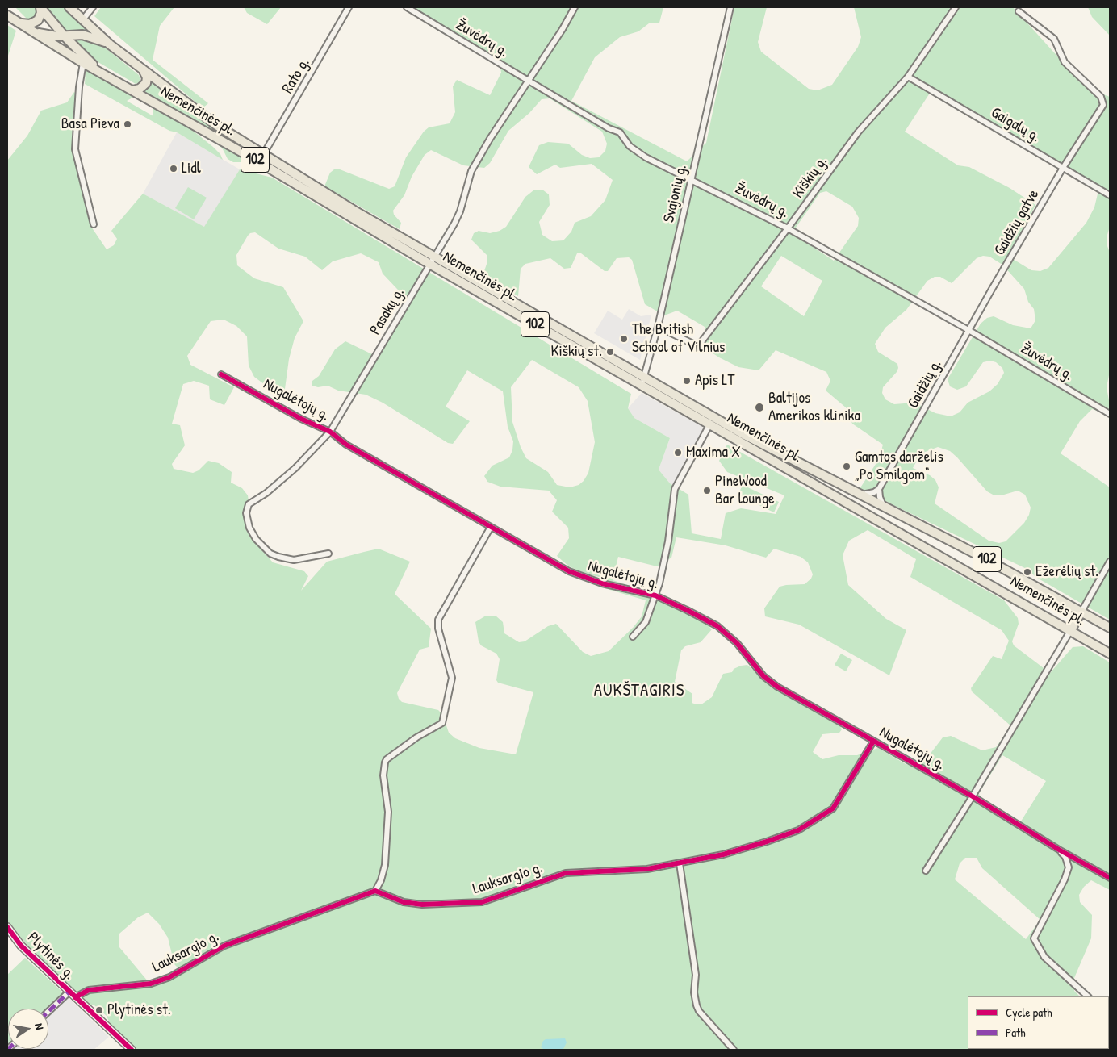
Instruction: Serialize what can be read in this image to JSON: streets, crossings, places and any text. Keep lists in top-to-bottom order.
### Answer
{
  "streets": {
    "main road": ["Nemenčinės pl.", "102", "Plytinės g."],
    "street": [
      "Žuvėdrų g.",
      "Rato g.",
      "Gaigalų g.",
      "Kiškių g.",
      "Svajonių g.",
      "Gaidžių gatve",
      "Pasakų g.",
      "Gaidžių g.",
      "Nugalėtojų g.",
      "Lauksargio g."
    ]
  },
  "crossings": [
    ["Žuvėdrų g.", "Kiškių g."],
    ["Žuvėdrų g.", "Svajonių g."],
    ["Žuvėdrų g.", "Pasakų g."],
    ["Žuvėdrų g.", "Gaidžių g."],
    ["Rato g.", "Nemenčinės pl."],
    ["Nemenčinės pl.", "102"],
    ["Nemenčinės pl.", "Svajonių g."],
    ["Nemenčinės pl.", "Pasakų g."],
    ["Gaigalų g.", "Kiškių g."],
    ["Gaigalų g.", "Gaidžių gatve"],
    ["Kiškių g.", "Svajonių g."],
    ["Gaidžių gatve", "Gaidžių g."],
    ["Pasakų g.", "Nugalėtojų g."],
    ["Nugalėtojų g.", "Lauksargio g."],
    ["Lauksargio g.", "Plytinės g."]
  ],
  "districts": ["AUKŠTAGIRIS"],
  "places": [
    "Basa Pieva",
    "Lidl",
    "The British School of Vilnius",
    "Kiškių st.",
    "Apis LT",
    "Baltijos Amerikos klinika",
    "Maxima X",
    "Gamtos darželis „Po Smilgom“",
    "PineWood Bar lounge",
    "Ežerėlių st.",
    "Plytinės st."
  ],
  "legend": ["Cycle path", "Path"],
  "north": "right"
}
